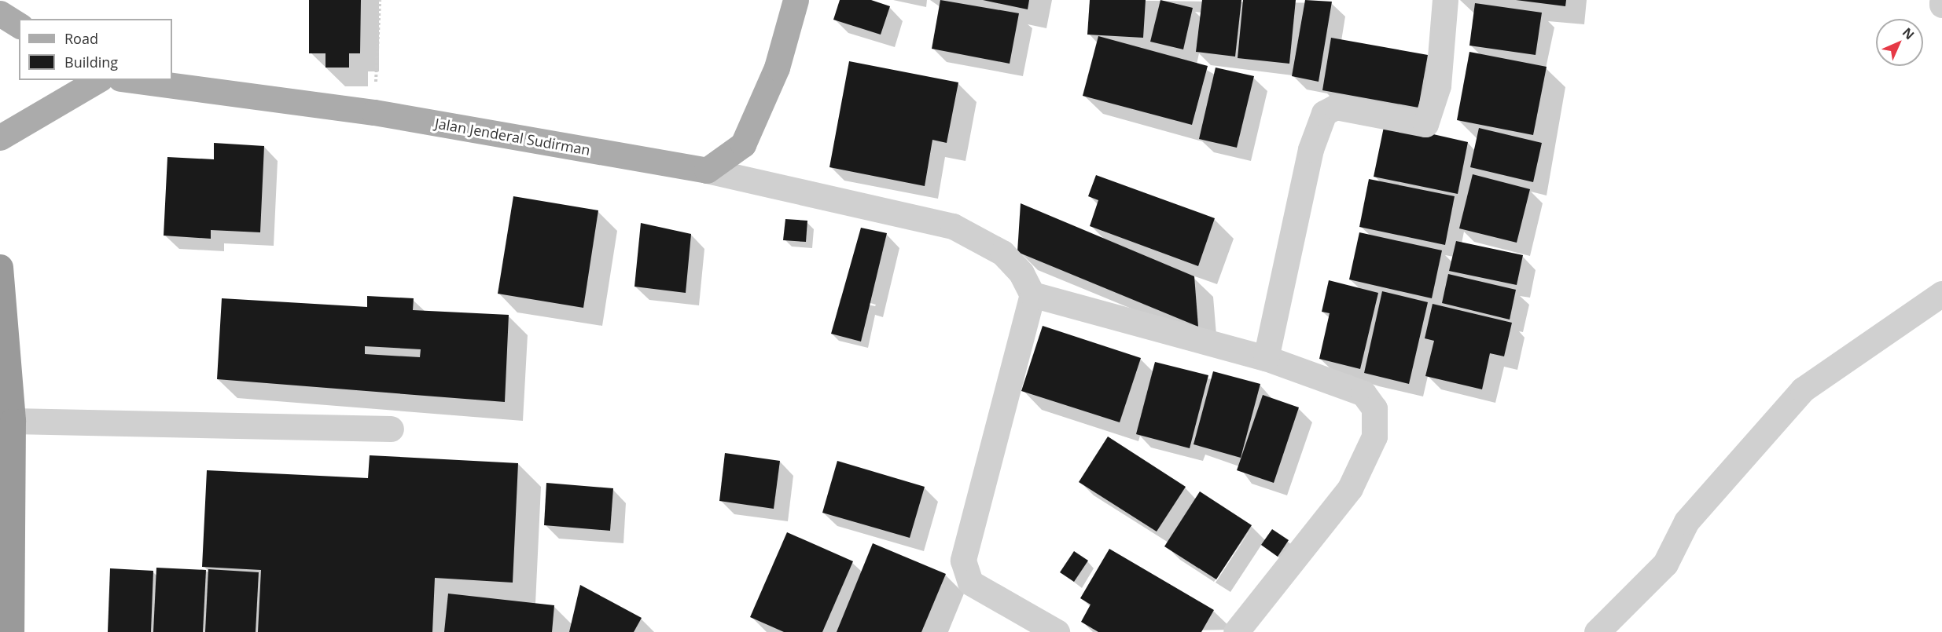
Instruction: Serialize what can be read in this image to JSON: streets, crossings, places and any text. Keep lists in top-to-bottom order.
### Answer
{
  "streets": {
    "main road": ["Jalan Jenderal Sudirman"]
  },
  "legend": ["Road", "Building"],
  "north": "top right"
}
